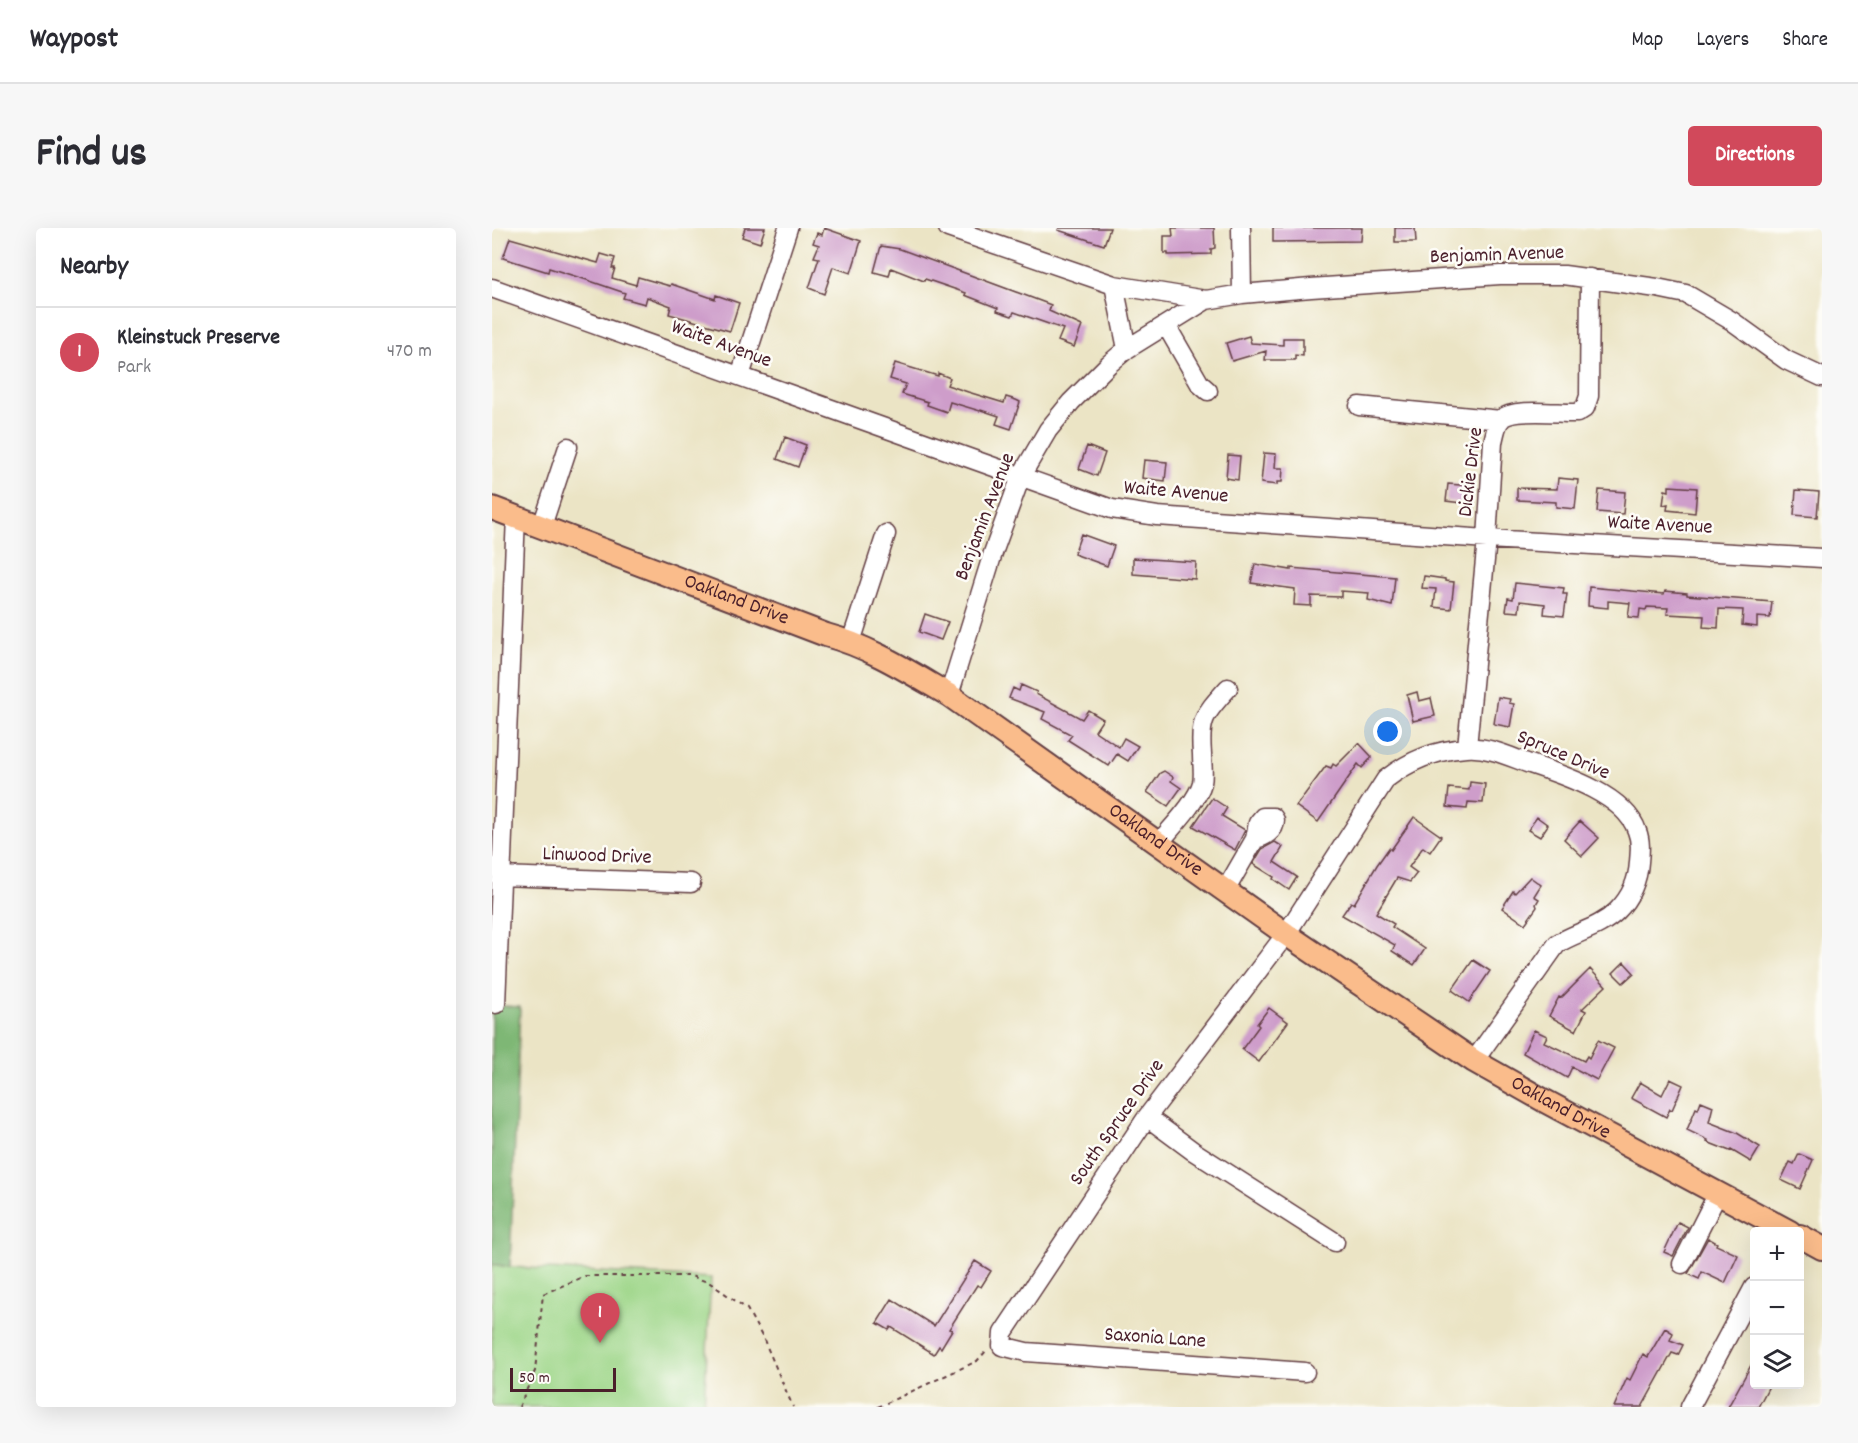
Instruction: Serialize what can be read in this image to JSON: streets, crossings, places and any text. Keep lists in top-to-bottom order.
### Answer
{
  "streets": {
    "main road": ["Oakland Drive"],
    "street": [
      "Benjamin Avenue",
      "Waite Avenue",
      "Dickie Drive",
      "Spruce Drive",
      "Linwood Drive",
      "South Spruce Drive",
      "Saxonia Lane"
    ]
  },
  "crossings": [
    ["Benjamin Avenue", "Waite Avenue"],
    ["Benjamin Avenue", "Dickie Drive"],
    ["Benjamin Avenue", "Oakland Drive"],
    ["Waite Avenue", "Dickie Drive"],
    ["Dickie Drive", "Spruce Drive"],
    ["Oakland Drive", "Spruce Drive"],
    ["Oakland Drive", "South Spruce Drive"],
    ["Spruce Drive", "South Spruce Drive"],
    ["South Spruce Drive", "Saxonia Lane"]
  ],
  "scale_bar": "50 m",
  "page": {
    "header": "Waypost",
    "nav": ["Map", "Layers", "Share"],
    "title": "Find us",
    "buttons": "Directions",
    "heading": "Nearby",
    "list": [
      {
        "mark": "1",
        "name": "Kleinstuck Preserve",
        "note": "Park",
        "value": "470 m"
      }
    ],
    "map_buttons": ["+", "−"],
    "pins": "1",
    "scale": "50 m"
  }
}
